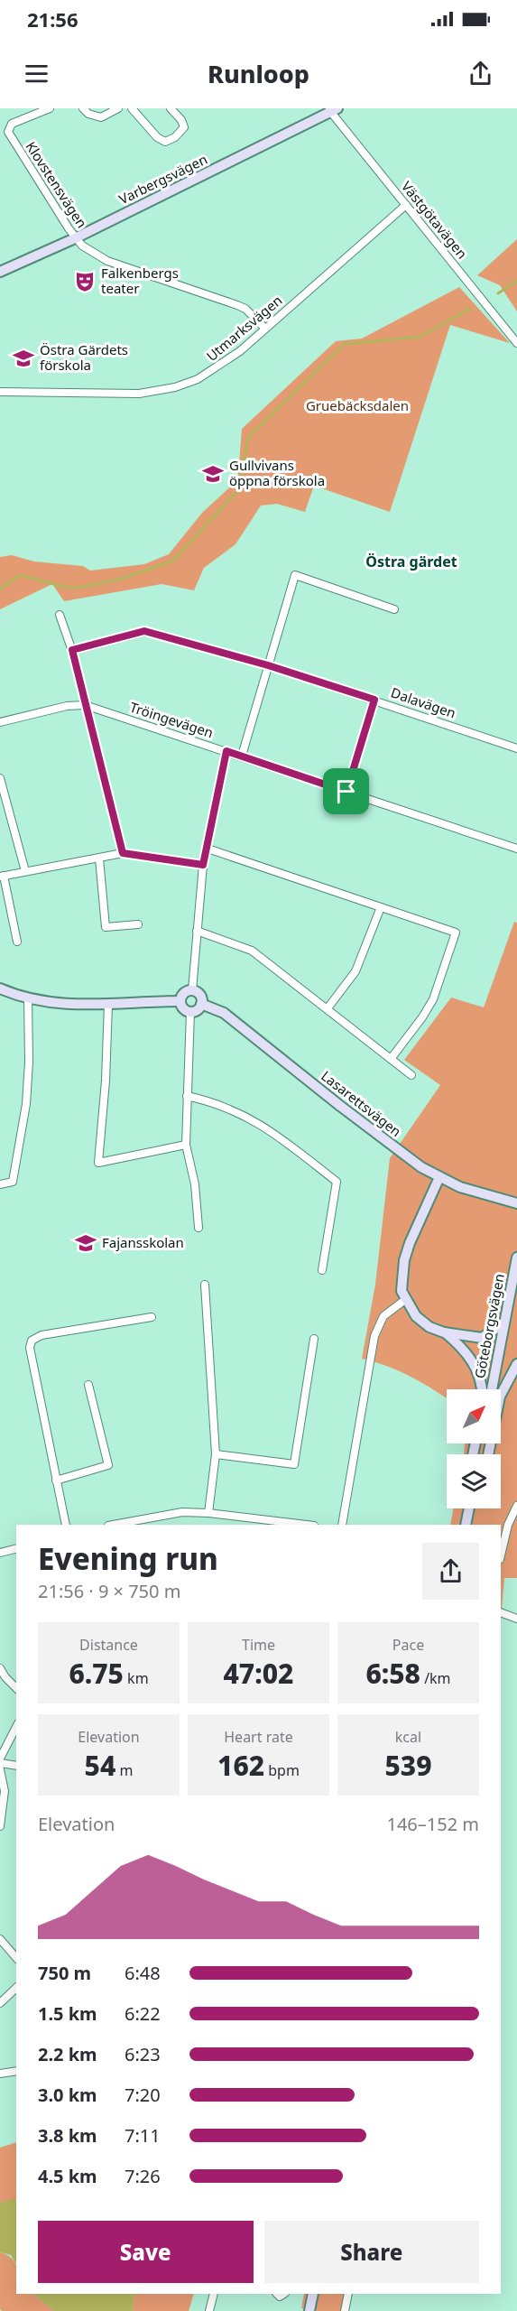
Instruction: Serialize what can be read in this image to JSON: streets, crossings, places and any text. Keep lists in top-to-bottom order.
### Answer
{
  "streets": {
    "main road": ["Varbergsvägen", "Lasarettsvägen", "Göteborgsvägen"],
    "street": [
      "Klovstensvägen",
      "Västgötavägen",
      "Utmarksvägen",
      "Dalavägen",
      "Tröingevägen"
    ]
  },
  "crossings": [
    ["Varbergsvägen", "Klovstensvägen"],
    ["Varbergsvägen", "Västgötavägen"],
    ["Klovstensvägen", "Utmarksvägen"],
    ["Västgötavägen", "Utmarksvägen"]
  ],
  "districts": ["Östra gärdet"],
  "parks": ["Gruebäcksdalen"],
  "places": {
    "theatre": ["Falkenbergs teater"],
    "school or university": ["Östra Gärdets förskola", "Gullvivans öppna förskola", "Fajansskolan"]
  },
  "north": "top right",
  "page": {
    "status": "21:56",
    "header": "Runloop",
    "heading": ["Evening run", "21:56 · 9 × 750 m"],
    "stats": [
      ["Distance", "6.75 km"],
      ["Time", "47:02"],
      ["Pace", "6:58 /km"],
      ["Elevation", "54 m"],
      ["Heart rate", "162 bpm"],
      ["kcal", "539"]
    ],
    "chart": ["Elevation", "146–152 m"],
    "list": [
      {
        "name": "750 m",
        "note": "6:48"
      },
      {
        "name": "1.5 km",
        "note": "6:22"
      },
      {
        "name": "2.2 km",
        "note": "6:23"
      },
      {
        "name": "3.0 km",
        "note": "7:20"
      },
      {
        "name": "3.8 km",
        "note": "7:11"
      },
      {
        "name": "4.5 km",
        "note": "7:26"
      }
    ],
    "buttons": ["Save", "Share"]
  }
}
